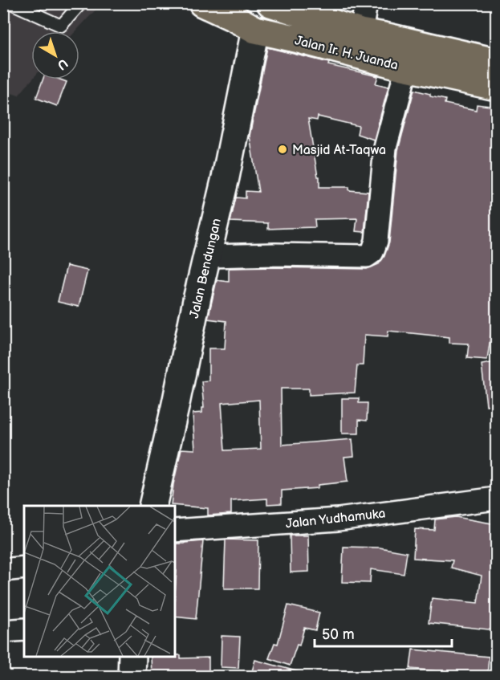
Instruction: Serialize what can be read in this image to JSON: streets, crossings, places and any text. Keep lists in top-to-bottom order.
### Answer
{
  "streets": {
    "highway": ["Jalan Ir. H. Juanda"],
    "street": ["Jalan Bendungan", "Jalan Yudhamuka"]
  },
  "crossings": [
    ["Jalan Ir. H. Juanda", "Jalan Bendungan"]
  ],
  "places": ["Masjid At-Taqwa"],
  "scale_bar": "50 m",
  "north": "bottom right"
}
